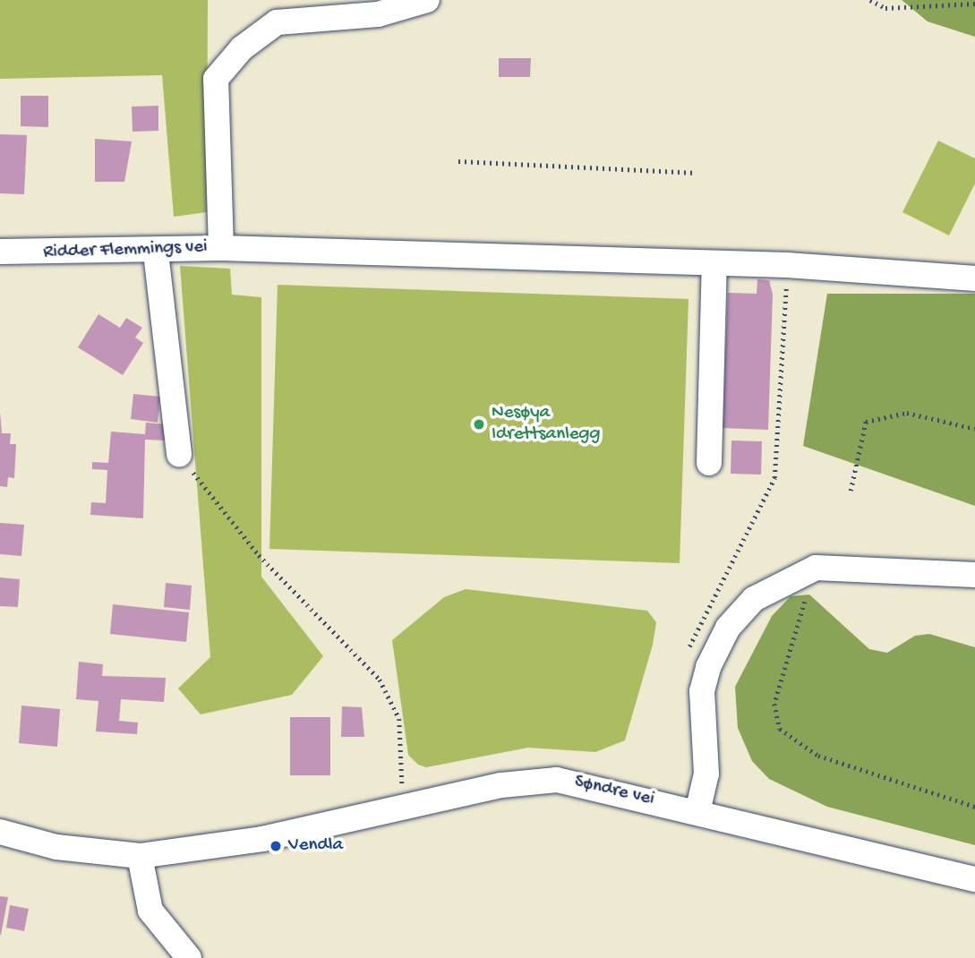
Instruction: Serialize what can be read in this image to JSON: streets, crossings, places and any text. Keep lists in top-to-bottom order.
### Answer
{
  "streets": {
    "street": ["Ridder Flemmings vei", "Søndre vei"]
  },
  "places": ["Nesøya Idrettsanlegg", "Vendla"]
}
